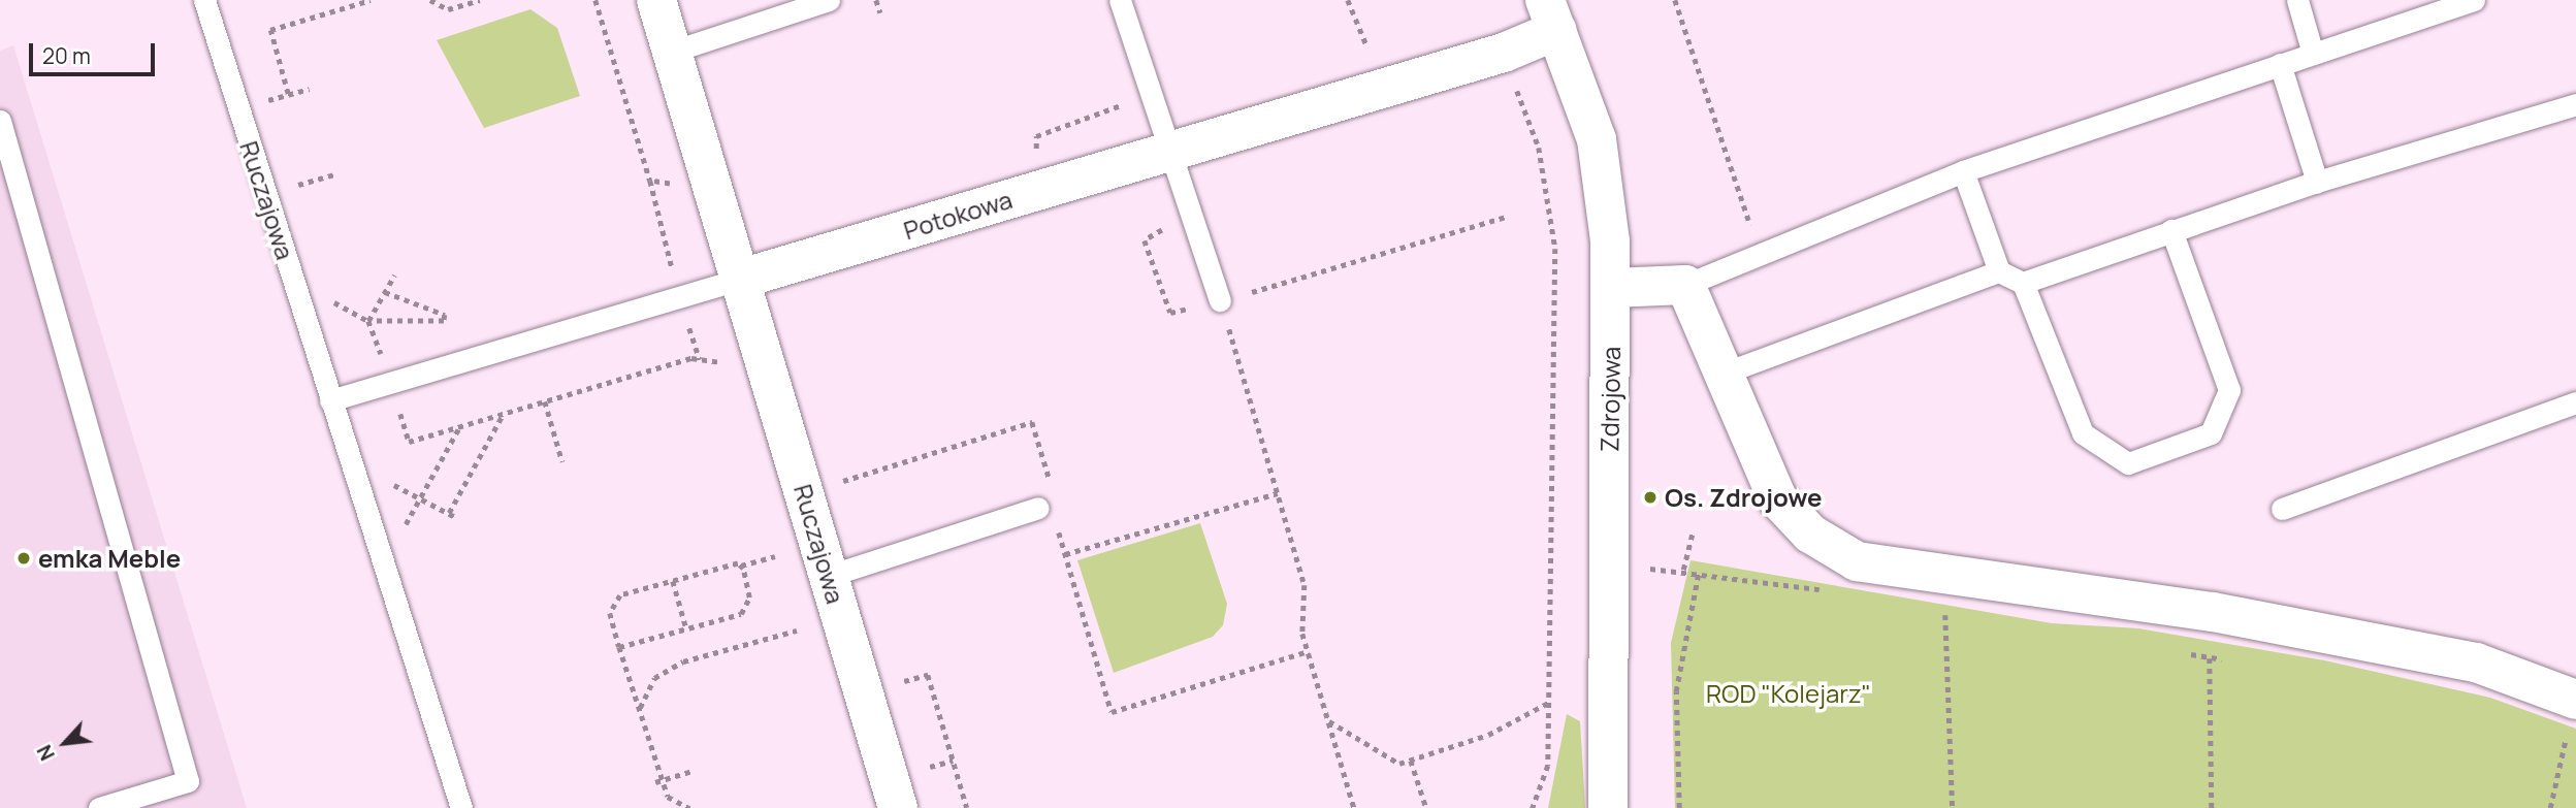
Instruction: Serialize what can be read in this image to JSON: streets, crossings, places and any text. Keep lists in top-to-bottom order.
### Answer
{
  "streets": {
    "street": ["Ruczajowa", "Potokowa", "Zdrojowa"]
  },
  "crossings": [
    ["Ruczajowa", "Potokowa"],
    ["Potokowa", "Zdrojowa"]
  ],
  "parks": ["ROD \"Kolejarz\""],
  "places": ["Os. Zdrojowe", "emka Meble"],
  "scale_bar": "20 m",
  "north": "bottom left"
}
